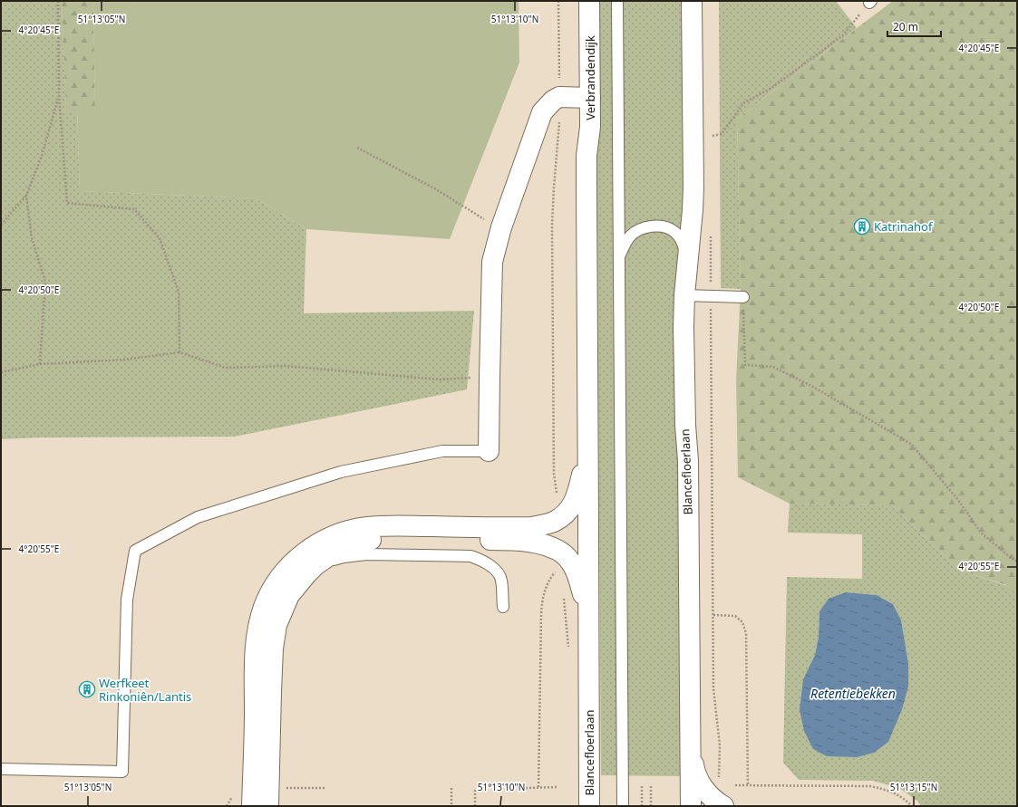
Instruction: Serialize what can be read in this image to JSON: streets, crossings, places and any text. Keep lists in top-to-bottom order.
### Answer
{
  "streets": {
    "main road": ["Verbrandendijk", "Blancefloerlaan"]
  },
  "crossings": [
    ["Verbrandendijk", "Blancefloerlaan"]
  ],
  "water": ["Retentiebekken"],
  "places": {
    "building": ["Katrinahof", "Werfkeet Rinkoniên/Lantis"]
  },
  "scale_bar": "20 m",
  "coordinates": [
    "51°13'05\"N",
    "51°13'10\"N",
    "4°20'45\"E",
    "4°20'50\"E",
    "4°20'55\"E",
    "51°13'15\"N"
  ]
}
